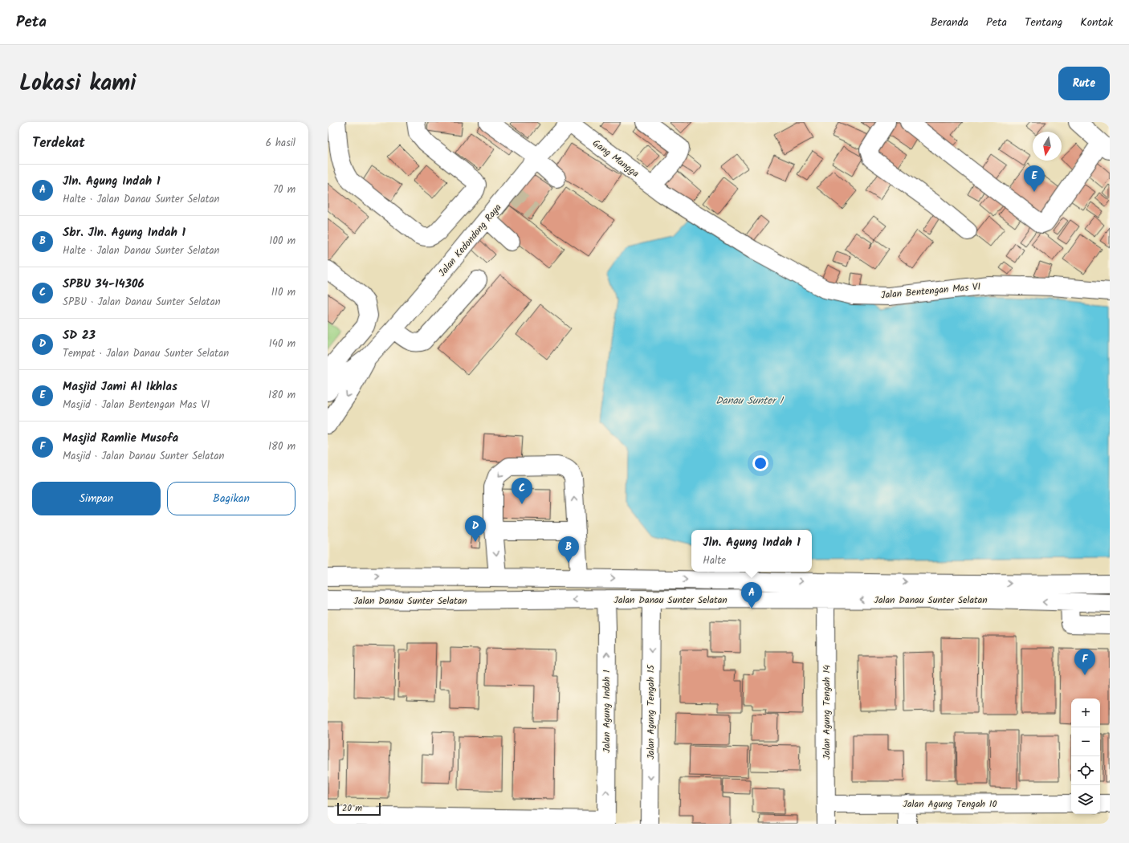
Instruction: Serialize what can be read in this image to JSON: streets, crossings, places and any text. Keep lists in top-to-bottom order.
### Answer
{
  "streets": {
    "street": [
      "Gang Mangga",
      "Jalan Kedondong Raya",
      "Jalan Bentengan Mas VI",
      "Jalan Danau Sunter Selatan",
      "Jalan Agung Indah 1",
      "Jalan Agung Tengah 15",
      "Jalan Agung Tengah 14",
      "Jalan Agung Tengah 10"
    ]
  },
  "crossings": [
    ["Gang Mangga", "Jalan Kedondong Raya"],
    ["Gang Mangga", "Jalan Bentengan Mas VI"],
    ["Jalan Danau Sunter Selatan", "Jalan Agung Indah 1"],
    ["Jalan Danau Sunter Selatan", "Jalan Agung Tengah 15"],
    ["Jalan Danau Sunter Selatan", "Jalan Agung Tengah 14"],
    ["Jalan Agung Tengah 14", "Jalan Agung Tengah 10"]
  ],
  "one_way": ["Jalan Agung Indah 1", "Jalan Agung Tengah 15"],
  "water": ["Danau Sunter 1"],
  "scale_bar": "20 m",
  "north": "bottom",
  "page": {
    "header": "Peta",
    "nav": [
      "Beranda",
      "Peta",
      "Tentang",
      "Kontak"
    ],
    "title": "Lokasi kami",
    "buttons": [
      "Rute",
      ["Simpan", "Bagikan"]
    ],
    "heading": ["Terdekat", "6 hasil"],
    "list": [
      {
        "mark": "A",
        "name": "Jln. Agung Indah 1",
        "note": "Halte · Jalan Danau Sunter Selatan",
        "value": "70 m"
      },
      {
        "mark": "B",
        "name": "Sbr. Jln. Agung Indah 1",
        "note": "Halte · Jalan Danau Sunter Selatan",
        "value": "100 m"
      },
      {
        "mark": "C",
        "name": "SPBU 34-14306",
        "note": "SPBU · Jalan Danau Sunter Selatan",
        "value": "110 m"
      },
      {
        "mark": "D",
        "name": "SD 23",
        "note": "Tempat · Jalan Danau Sunter Selatan",
        "value": "140 m"
      },
      {
        "mark": "E",
        "name": "Masjid Jami Al Ikhlas",
        "note": "Masjid · Jalan Bentengan Mas VI",
        "value": "180 m"
      },
      {
        "mark": "F",
        "name": "Masjid Ramlie Musofa",
        "note": "Masjid · Jalan Danau Sunter Selatan",
        "value": "180 m"
      }
    ],
    "pins": [
      "E",
      "C",
      "D",
      "B",
      "A",
      "F"
    ],
    "popup": ["Jln. Agung Indah 1", "Halte"],
    "map_buttons": ["+", "−"],
    "scale": "20 m"
  }
}
